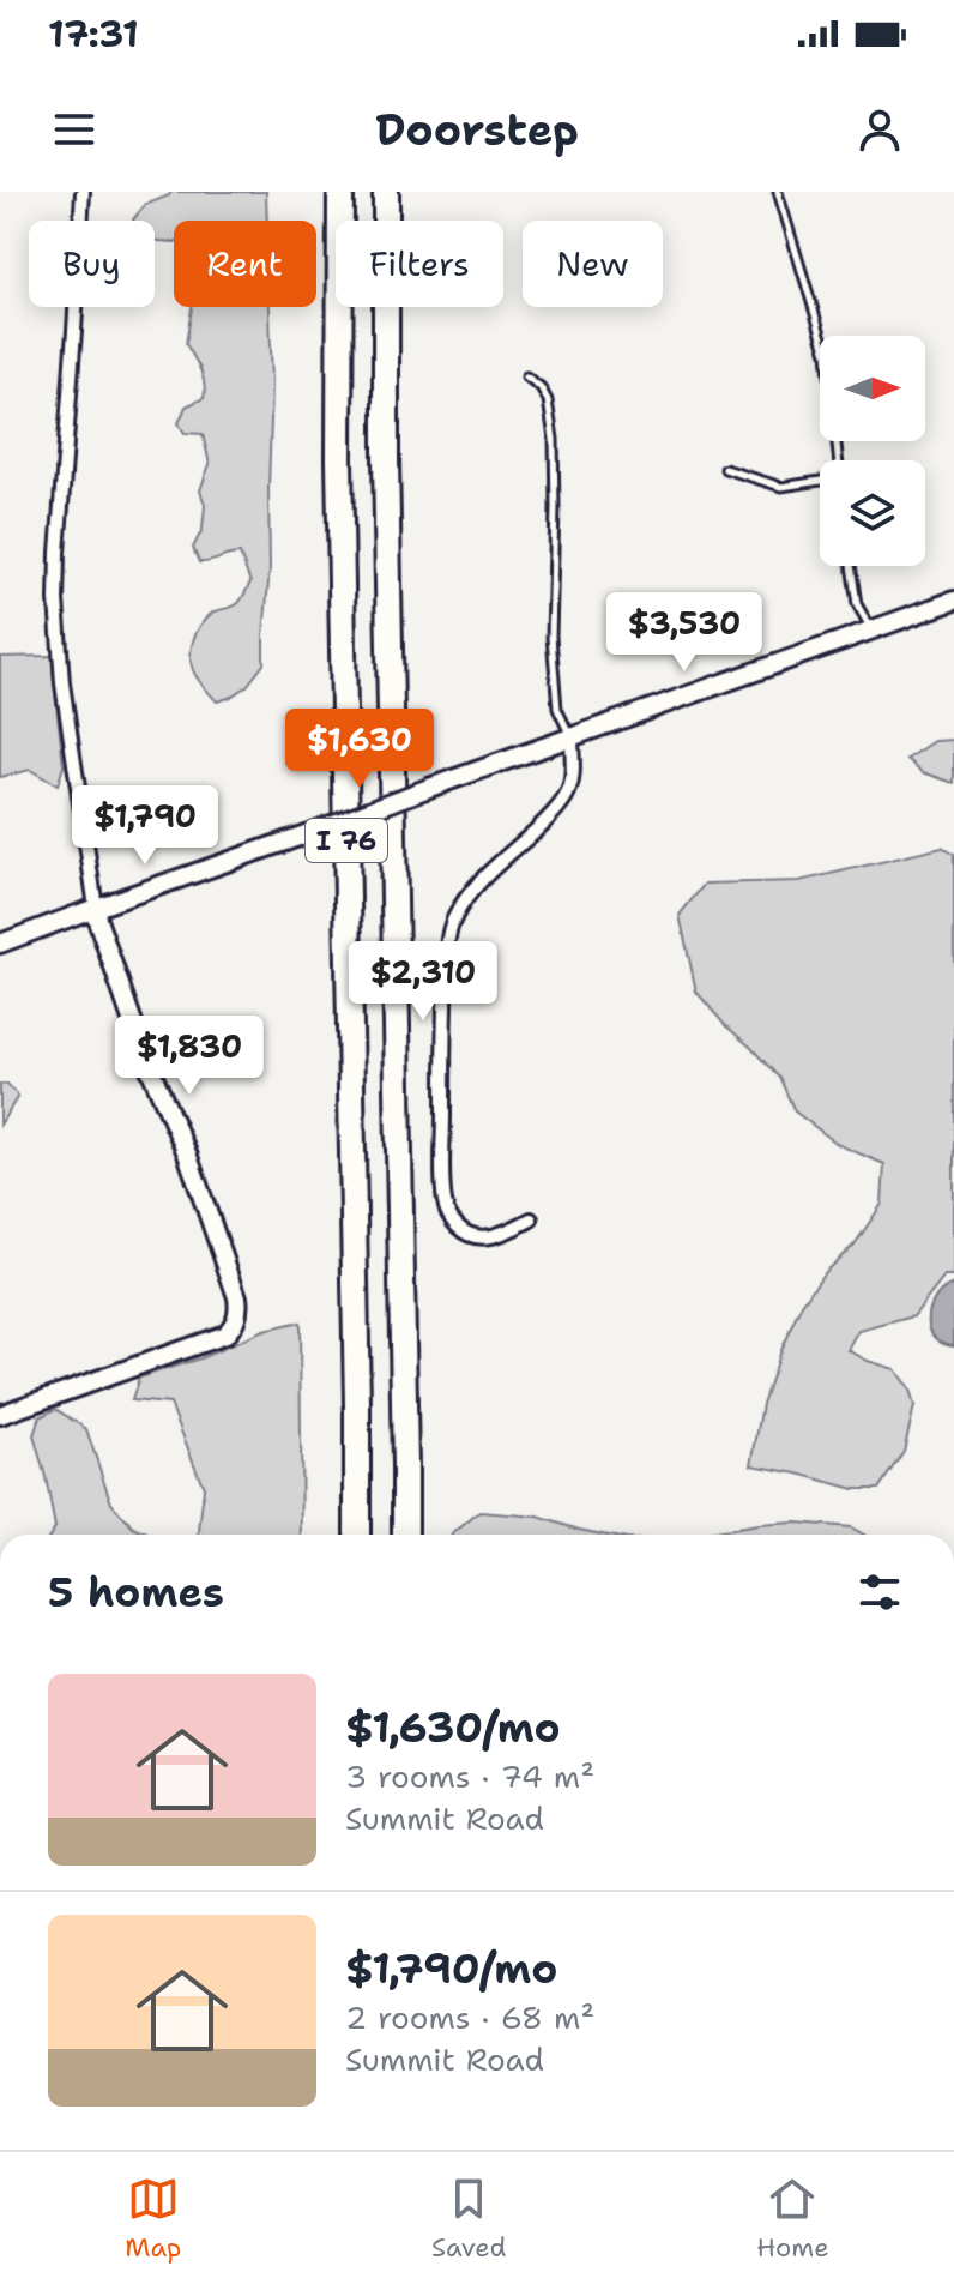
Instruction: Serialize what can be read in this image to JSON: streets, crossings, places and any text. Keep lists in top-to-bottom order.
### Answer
{
  "streets": {
    "highway": ["I 76"]
  },
  "north": "right",
  "page": {
    "status": "17:31",
    "header": "Doorstep",
    "chip": [
      "Buy",
      "Rent",
      "Filters",
      "New"
    ],
    "price": [
      "$3,530",
      "$1,630",
      "$1,790",
      "$2,310",
      "$1,830"
    ],
    "heading": "5 homes",
    "list": [
      {
        "name": "$1,630/mo",
        "note": "3 rooms · 74 m² · Summit Road"
      },
      {
        "name": "$1,790/mo",
        "note": "2 rooms · 68 m² · Summit Road"
      }
    ],
    "tabs": ["Map", "Saved", "Home"]
  }
}
